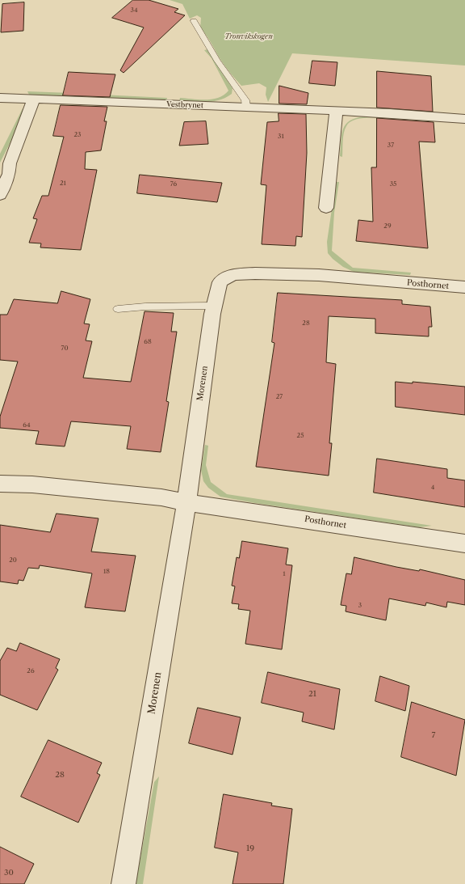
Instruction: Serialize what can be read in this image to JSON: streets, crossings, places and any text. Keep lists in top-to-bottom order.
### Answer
{
  "streets": {
    "street": ["Vestbrynet", "Posthornet", "Morenen"]
  },
  "crossings": [
    ["Posthornet", "Morenen"]
  ],
  "parks": ["Tronvikskogen"],
  "house_numbers": [
    "34",
    "23",
    "31",
    "37",
    "21",
    "76",
    "35",
    "29",
    "28",
    "68",
    "70",
    "27",
    "64",
    "25",
    "4",
    "20",
    "18",
    "1",
    "3",
    "26",
    "21",
    "7",
    "28",
    "19",
    "30"
  ]
}
